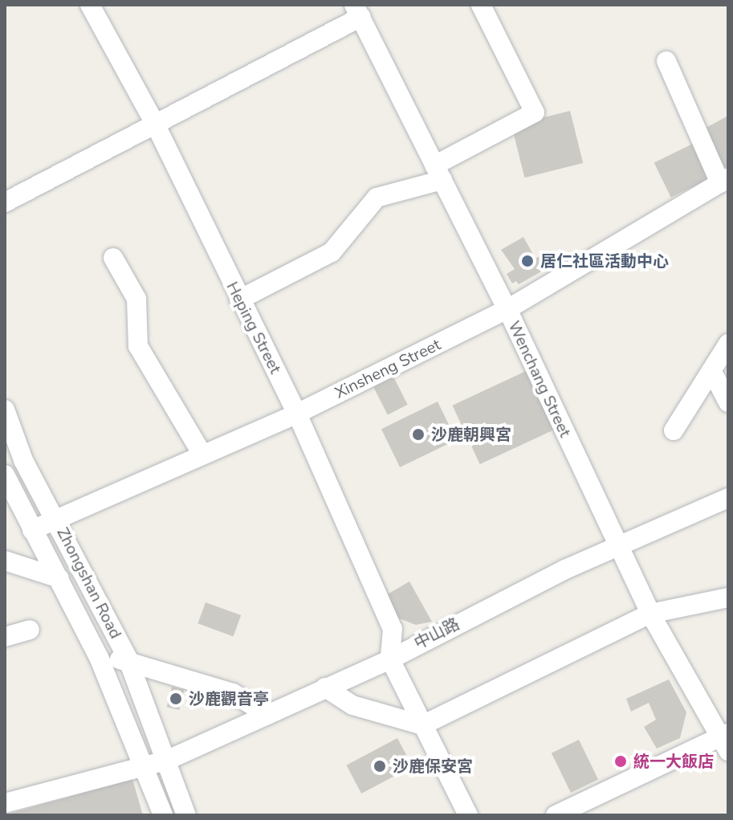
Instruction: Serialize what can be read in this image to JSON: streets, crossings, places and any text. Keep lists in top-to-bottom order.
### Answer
{
  "streets": {
    "street": [
      "Heping Street",
      "Xinsheng Street",
      "Wenchang Street",
      "Zhongshan Road",
      "中山路"
    ]
  },
  "crossings": [
    ["Heping Street", "Xinsheng Street"],
    ["Heping Street", "中山路"],
    ["Xinsheng Street", "Wenchang Street"],
    ["Xinsheng Street", "Zhongshan Road"],
    ["Wenchang Street", "中山路"],
    ["Zhongshan Road", "中山路"]
  ],
  "places": [
    "居仁社區活動中心",
    "沙鹿朝興宮",
    "沙鹿觀音亭",
    "統一大飯店",
    "沙鹿保安宮"
  ]
}
